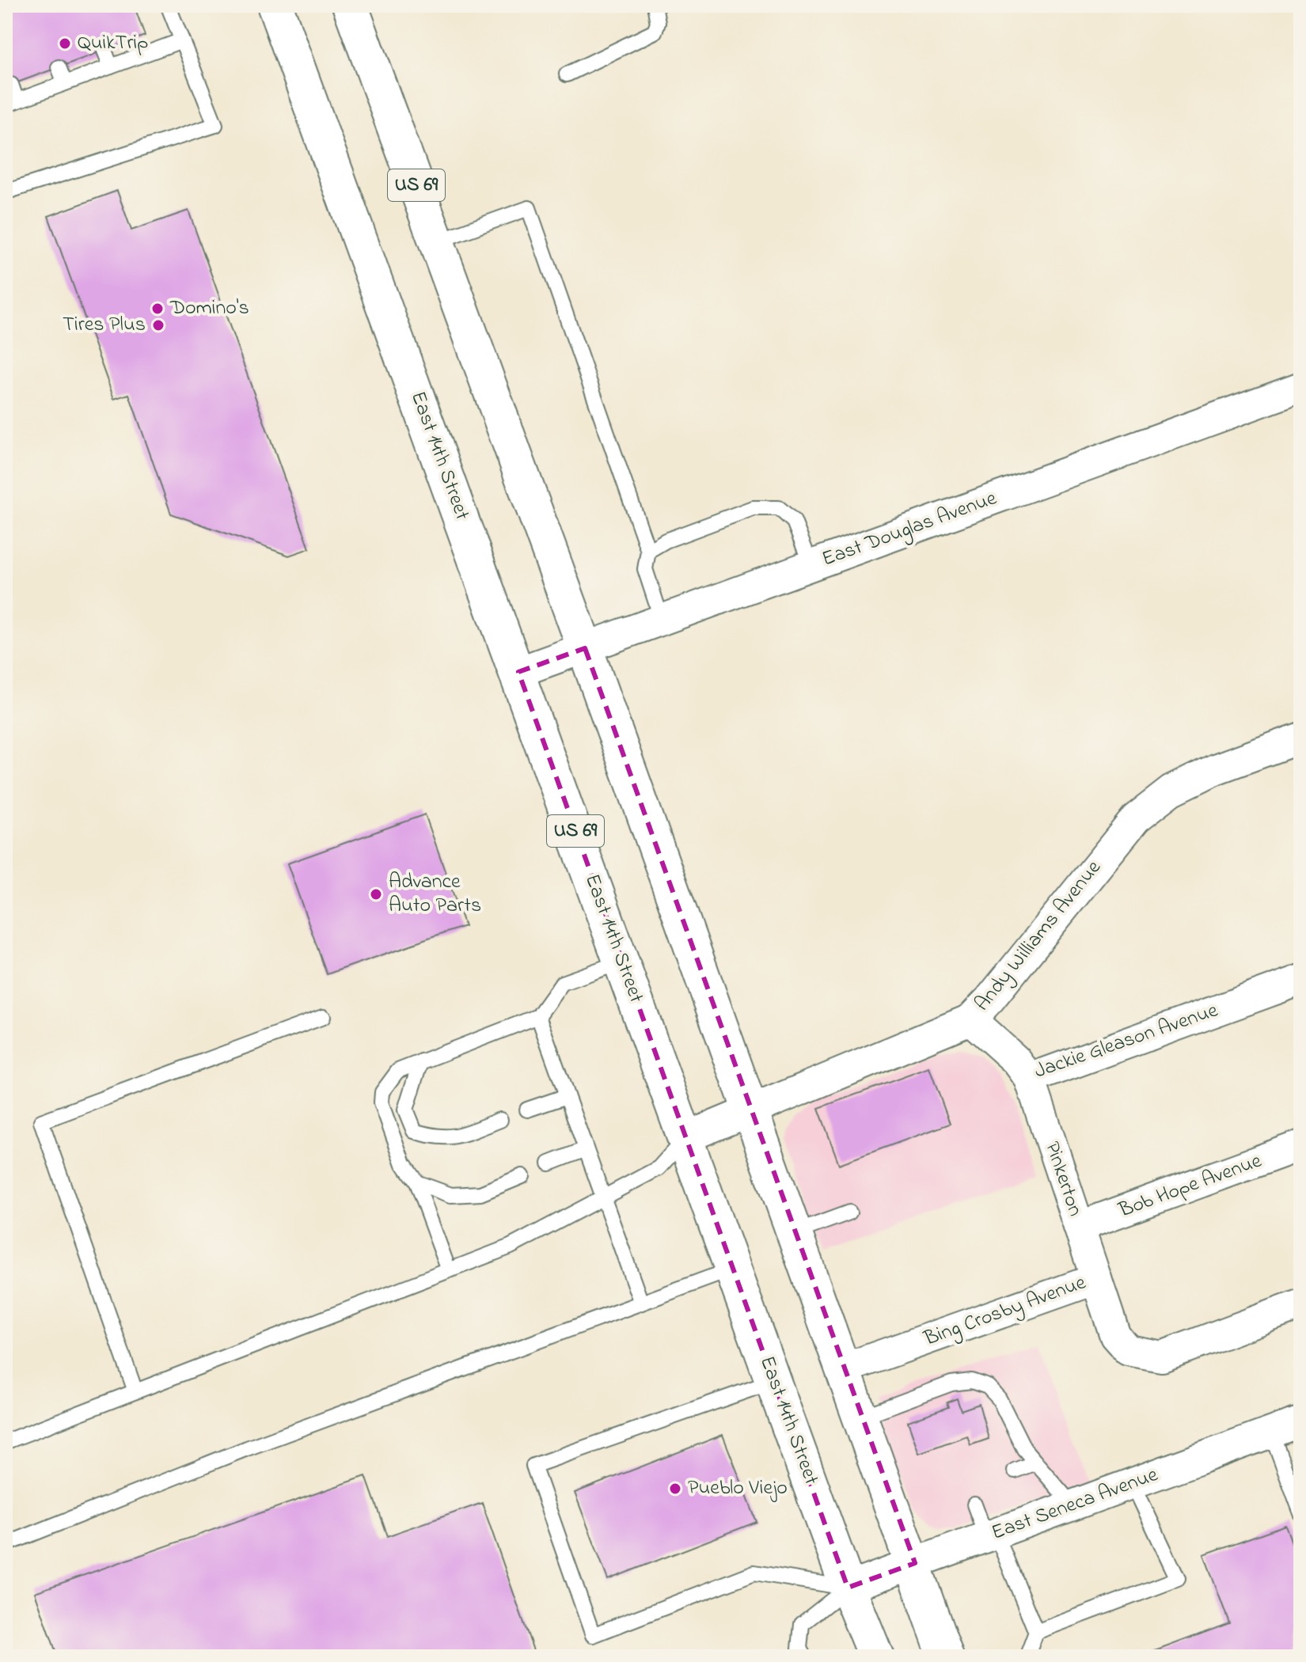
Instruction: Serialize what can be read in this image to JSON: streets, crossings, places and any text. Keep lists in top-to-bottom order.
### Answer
{
  "streets": {
    "main road": ["US 69", "East 14th Street"],
    "street": [
      "East Douglas Avenue",
      "Andy Williams Avenue",
      "Jackie Gleason Avenue",
      "Pinkerton",
      "Bob Hope Avenue",
      "Bing Crosby Avenue",
      "East Seneca Avenue"
    ]
  },
  "crossings": [
    ["US 69", "East Douglas Avenue"],
    ["US 69", "Andy Williams Avenue"],
    ["US 69", "Bing Crosby Avenue"],
    ["US 69", "East Seneca Avenue"],
    ["East 14th Street", "East Douglas Avenue"],
    ["East 14th Street", "Andy Williams Avenue"],
    ["East 14th Street", "East Seneca Avenue"],
    ["Andy Williams Avenue", "Jackie Gleason Avenue"],
    ["Jackie Gleason Avenue", "Pinkerton"],
    ["Pinkerton", "Bob Hope Avenue"],
    ["Pinkerton", "Bing Crosby Avenue"]
  ],
  "places": [
    "QuikTrip",
    "Domino's",
    "Tires Plus",
    "Advance Auto Parts",
    "Pueblo Viejo"
  ]
}
